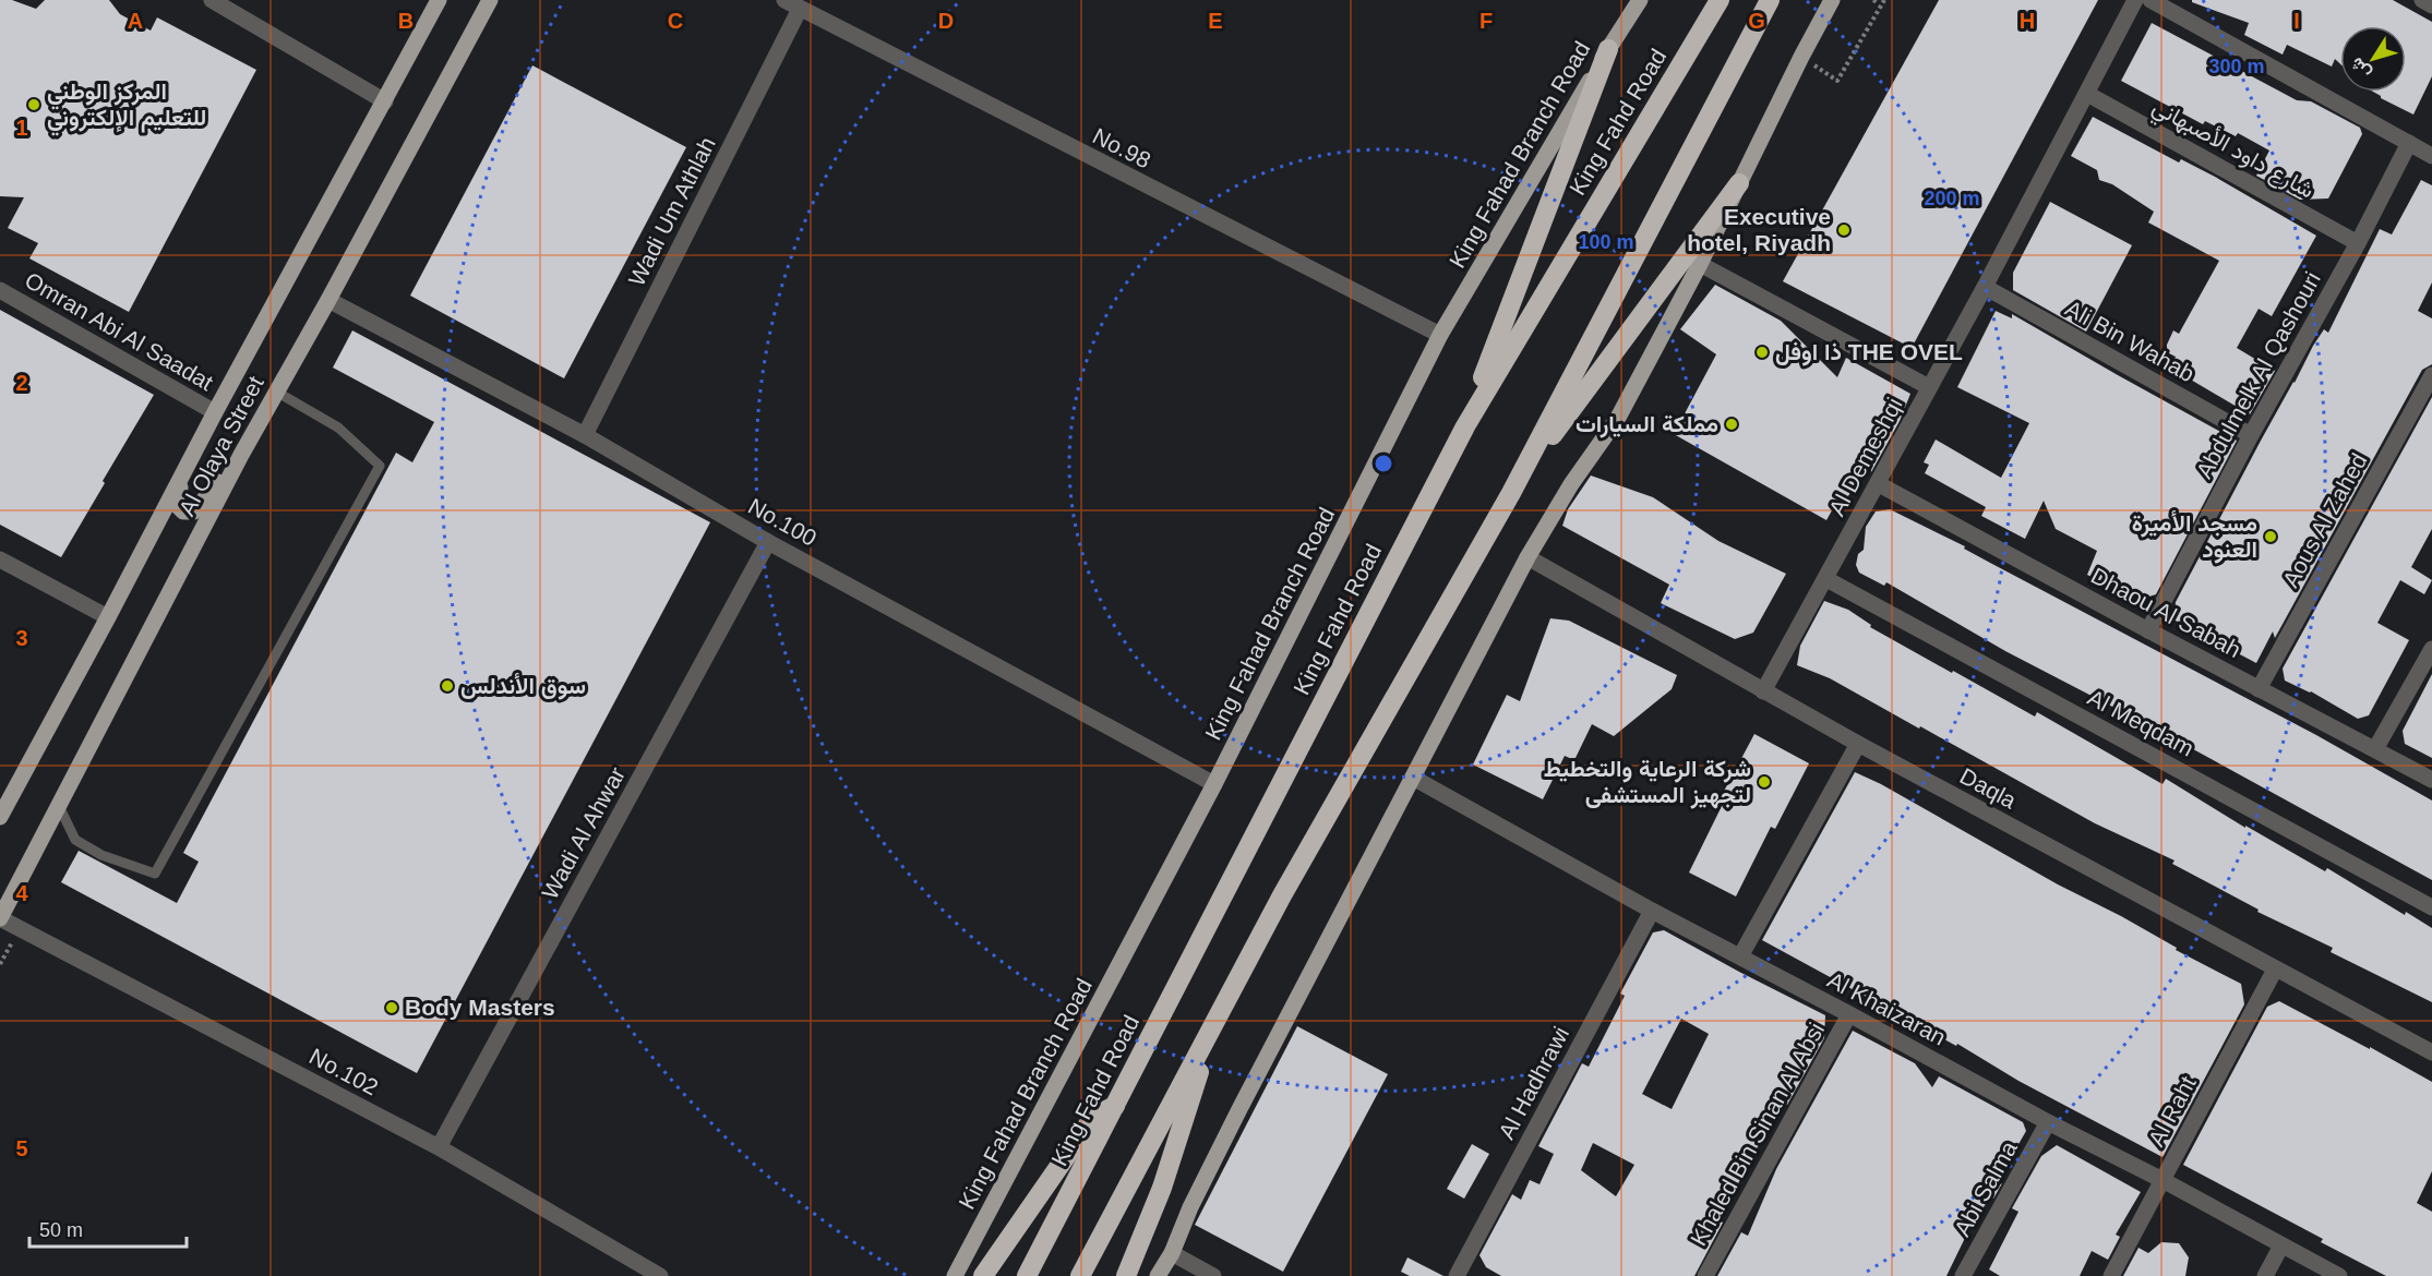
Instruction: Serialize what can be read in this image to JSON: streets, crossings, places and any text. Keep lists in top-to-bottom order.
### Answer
{
  "streets": {
    "highway": ["King Fahd Road"],
    "main road": ["King Fahad Branch Road", "Al Olaya Street"],
    "street": [
      "No.98",
      "شارع داود الأصبهاني",
      "Wadi Um Athlah",
      "Omran Abi Al Saadat",
      "Ali Bin Wahab",
      "Abdulmelk Al Qashouri",
      "Al Demeshqi",
      "Aous Al Zahed",
      "No.100",
      "Dhaou Al Sabah",
      "Al Meqdam",
      "Daqla",
      "Wadi Al Ahwar",
      "Al Khaizaran",
      "No.102",
      "Al Hadhrawi",
      "Al Raht",
      "Khaled Bin Sinan Al Absi",
      "Abi Salma"
    ]
  },
  "crossings": [
    ["No.98", "King Fahad Branch Road"],
    ["No.98", "Wadi Um Athlah"],
    ["شارع داود الأصبهاني", "Abdulmelk Al Qashouri"],
    ["شارع داود الأصبهاني", "Al Demeshqi"],
    ["King Fahad Branch Road", "No.100"],
    ["Wadi Um Athlah", "No.100"],
    ["Omran Abi Al Saadat", "Al Olaya Street"],
    ["Ali Bin Wahab", "Abdulmelk Al Qashouri"],
    ["Ali Bin Wahab", "Al Demeshqi"],
    ["Abdulmelk Al Qashouri", "Dhaou Al Sabah"],
    ["Al Olaya Street", "No.100"],
    ["Al Olaya Street", "No.102"],
    ["Al Demeshqi", "Dhaou Al Sabah"],
    ["Al Demeshqi", "Al Meqdam"],
    ["Al Demeshqi", "Daqla"],
    ["Aous Al Zahed", "Dhaou Al Sabah"],
    ["No.100", "Wadi Al Ahwar"],
    ["Daqla", "Al Raht"],
    ["Wadi Al Ahwar", "No.102"],
    ["Al Khaizaran", "Al Hadhrawi"],
    ["Al Khaizaran", "Al Raht"],
    ["Al Khaizaran", "Khaled Bin Sinan Al Absi"],
    ["Al Khaizaran", "Abi Salma"]
  ],
  "places": [
    "المركز الوطني للتعليم الإلكتروني",
    "Executive hotel, Riyadh",
    "ذا اوفل THE OVEL",
    "مملكة السيارات",
    "مسجد الأميرة العنود",
    "سوق الأندلس",
    "شركة الرعاية والتخطيط لتجهيز المستشفى",
    "Body Masters"
  ],
  "scale_bar": "50 m",
  "north": "bottom left",
  "grid": {
    "columns": [
      "A",
      "B",
      "C",
      "D",
      "E",
      "F",
      "G",
      "H",
      "I"
    ],
    "rows": [
      "1",
      "2",
      "3",
      "4",
      "5"
    ]
  },
  "rings": ["300 m", "200 m", "100 m"]
}
